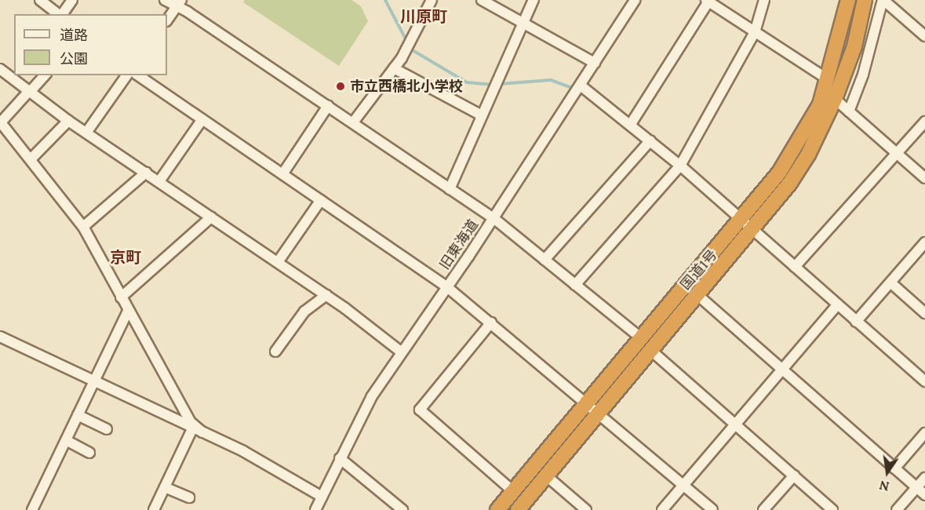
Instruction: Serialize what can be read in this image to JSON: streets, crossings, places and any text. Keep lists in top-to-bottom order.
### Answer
{
  "streets": {
    "highway": ["国道1号"],
    "street": ["旧東海道"]
  },
  "districts": ["川原町", "京町"],
  "places": ["市立西橋北小学校"],
  "legend": ["道路", "公園"],
  "north": "bottom"
}
